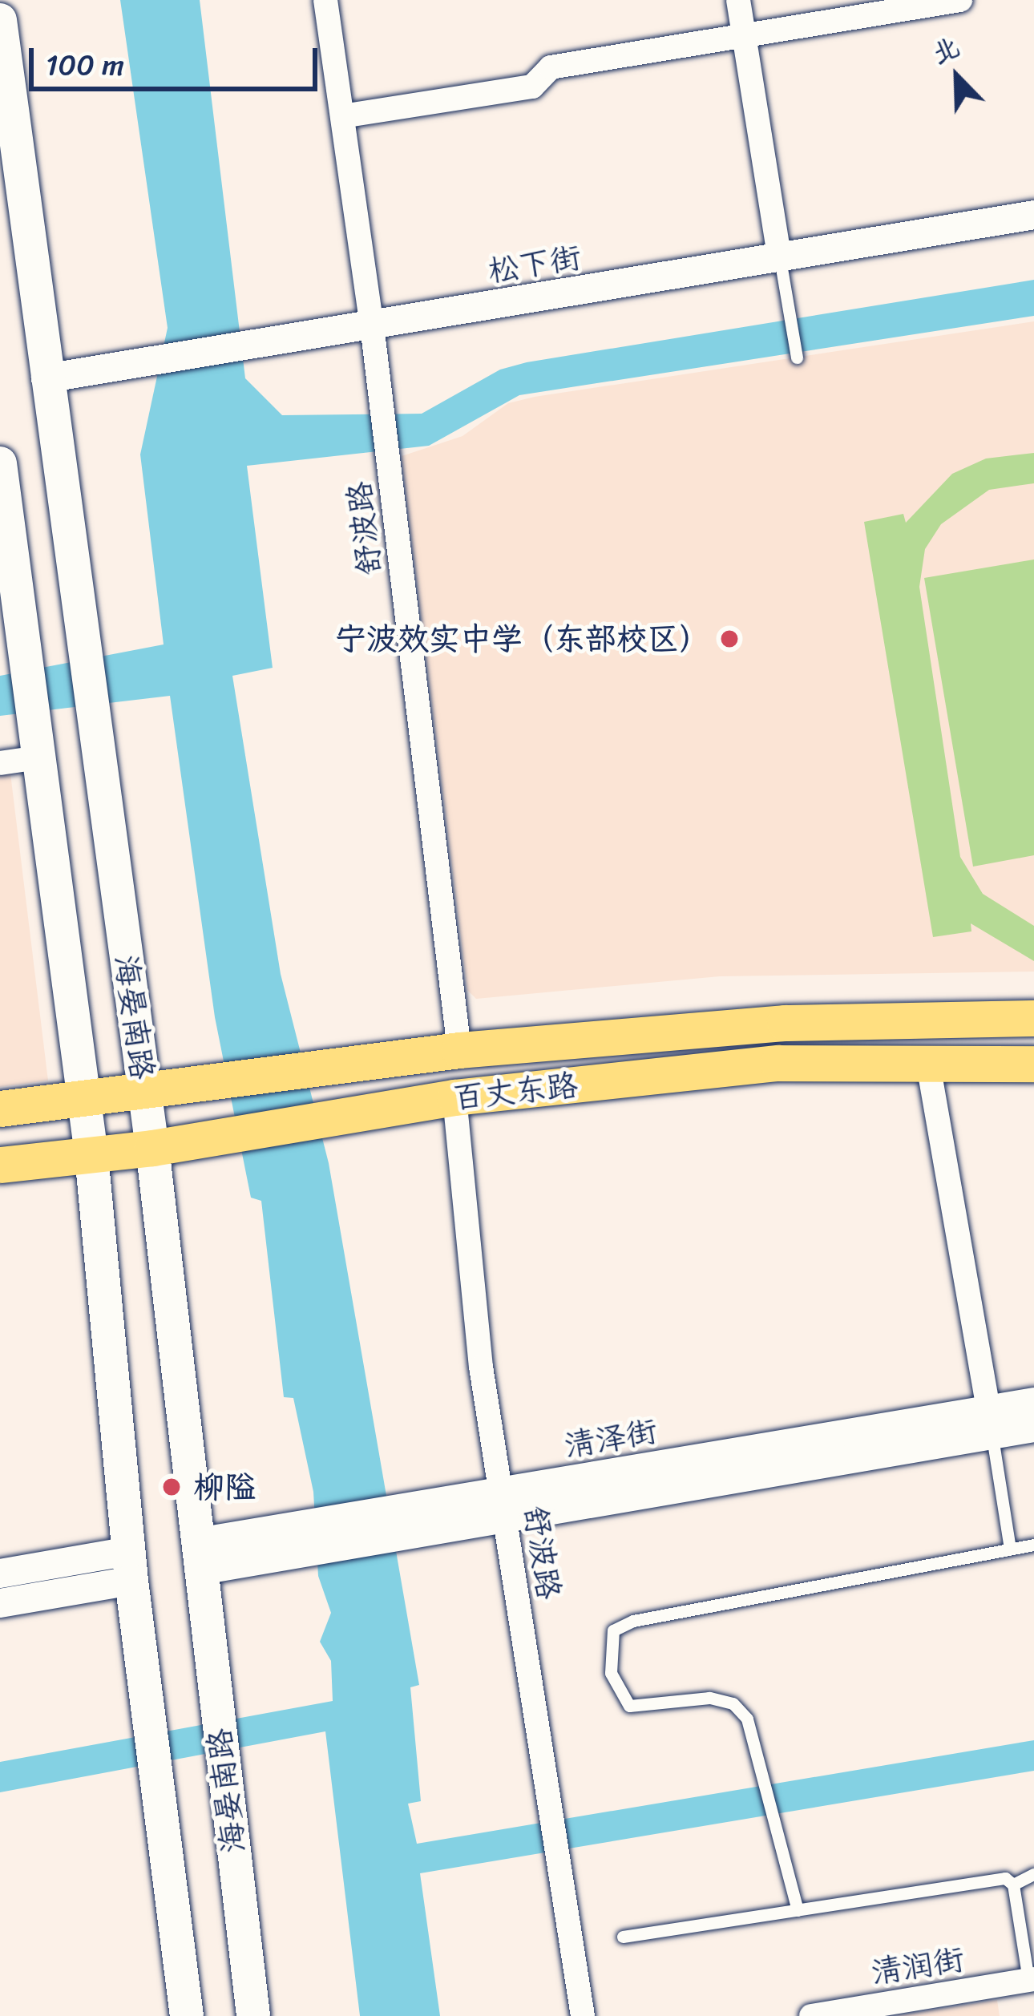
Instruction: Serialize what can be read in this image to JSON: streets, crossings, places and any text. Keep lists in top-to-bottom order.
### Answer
{
  "streets": {
    "main road": ["海晏南路", "百丈东路"],
    "street": [
      "松下街",
      "舒波路",
      "清泽街",
      "清润街"
    ]
  },
  "crossings": [
    ["松下街", "舒波路"],
    ["松下街", "海晏南路"],
    ["舒波路", "百丈东路"],
    ["舒波路", "清泽街"],
    ["海晏南路", "百丈东路"],
    ["海晏南路", "清泽街"]
  ],
  "places": ["宁波效实中学（东部校区）", "柳隘"],
  "scale_bar": "100 m",
  "north": "top left"
}
